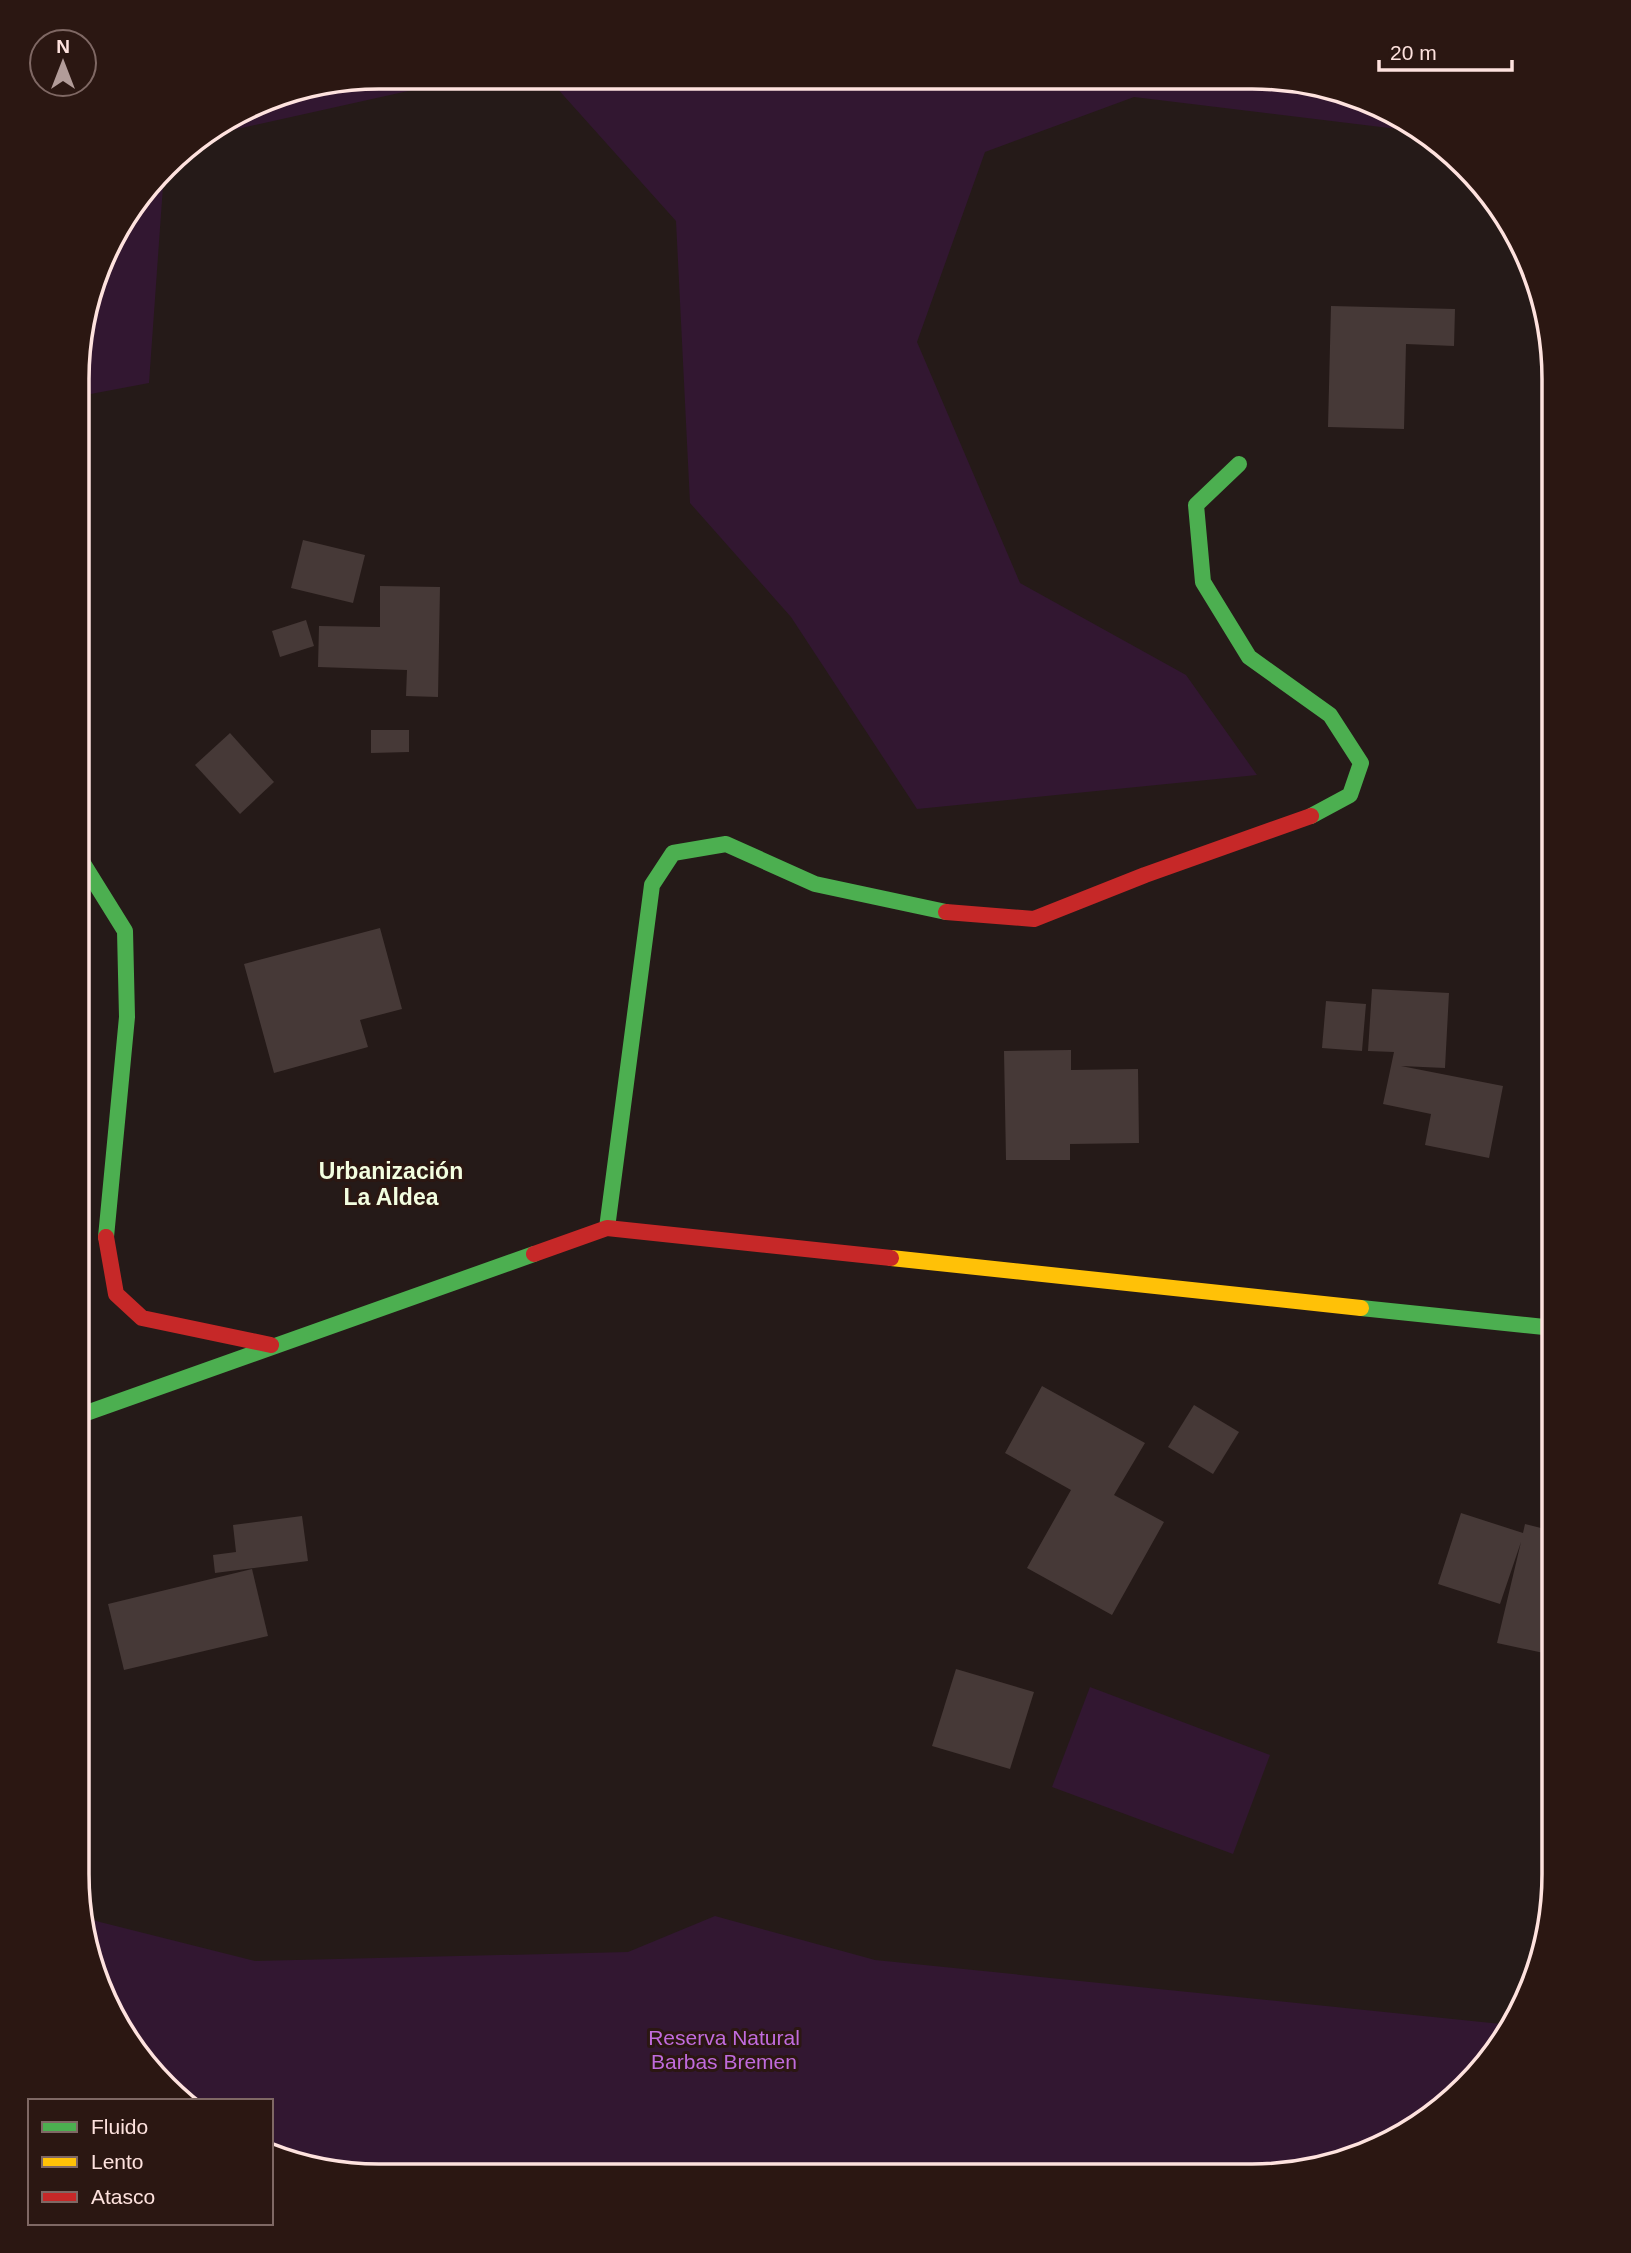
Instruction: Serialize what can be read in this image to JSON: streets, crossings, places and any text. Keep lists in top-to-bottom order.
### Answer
{
  "districts": ["Urbanización La Aldea"],
  "parks": ["Reserva Natural Barbas Bremen"],
  "legend": ["Fluido", "Lento", "Atasco"],
  "scale_bar": "20 m",
  "north": "top"
}
